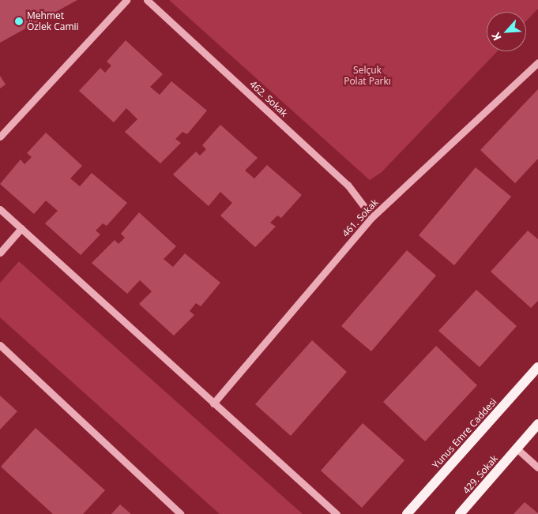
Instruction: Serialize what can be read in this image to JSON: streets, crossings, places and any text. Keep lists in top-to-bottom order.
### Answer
{
  "streets": {
    "main road": ["Yunus Emre Caddesi", "429. Sokak"],
    "street": ["462. Sokak", "461. Sokak"]
  },
  "crossings": [
    ["462. Sokak", "461. Sokak"]
  ],
  "parks": ["Selçuk Polat Parkı"],
  "places": ["Mehmet Özlek Camii"],
  "north": "bottom left"
}
